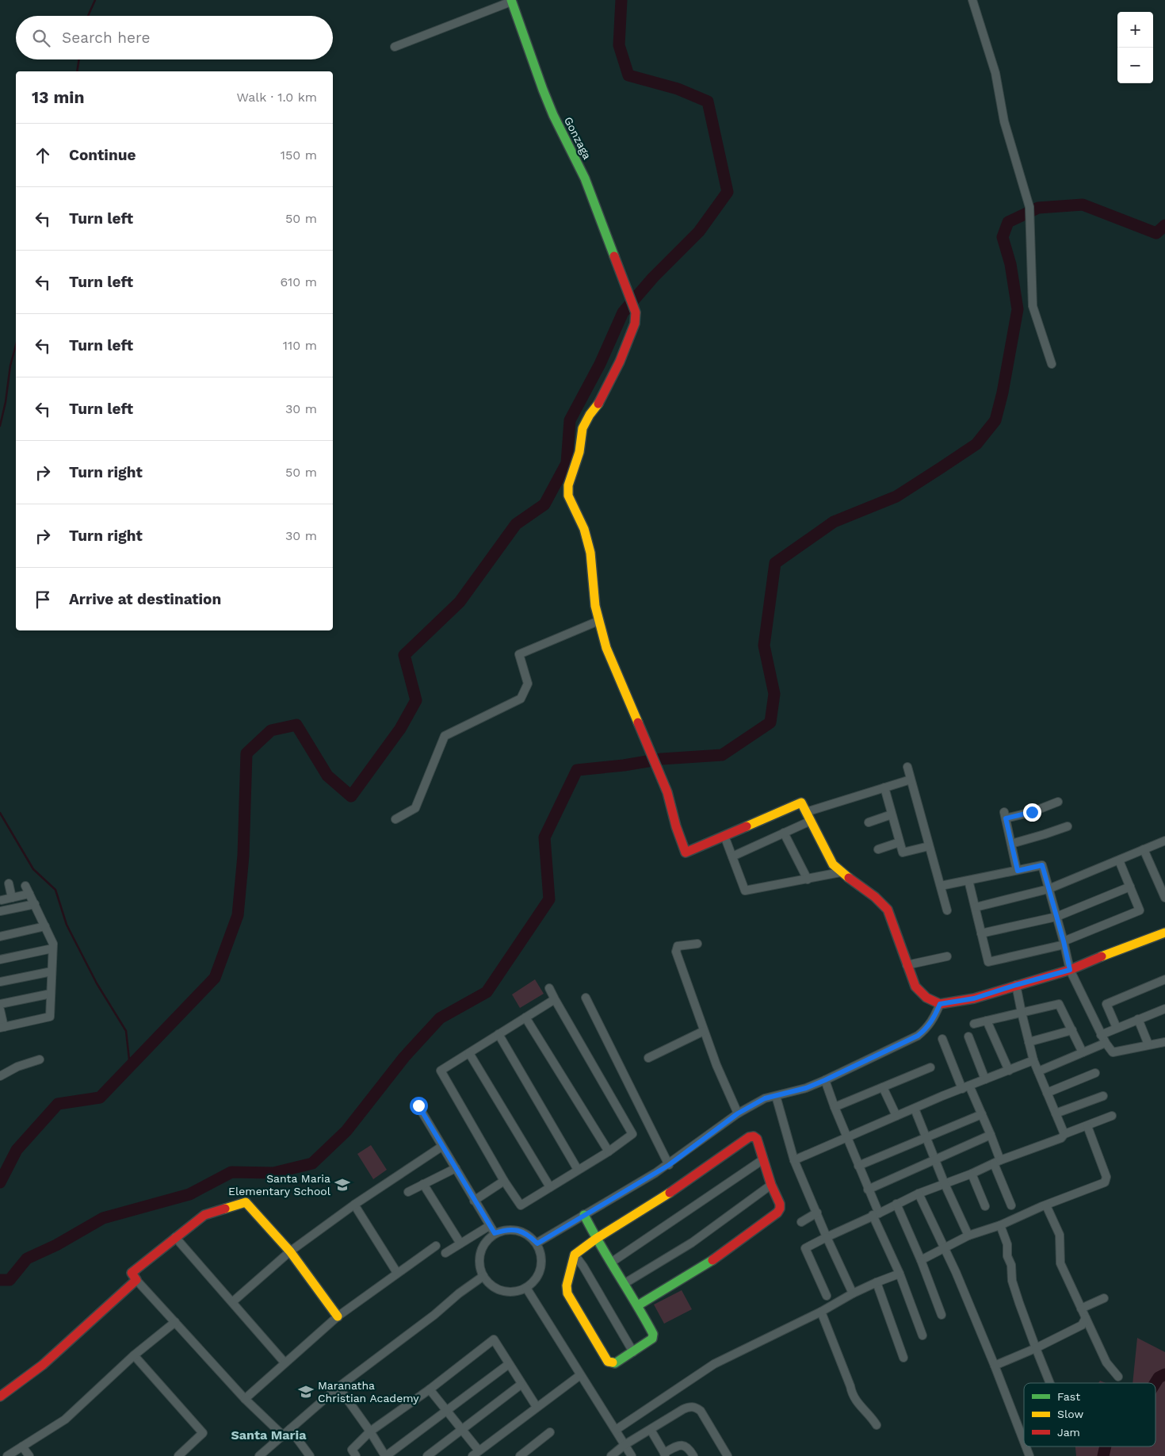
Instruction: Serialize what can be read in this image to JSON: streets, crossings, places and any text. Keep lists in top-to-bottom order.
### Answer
{
  "streets": {
    "street": ["Gonzaga"]
  },
  "districts": ["Santa Maria"],
  "places": {
    "school or university": ["Santa Maria Elementary School", "Maranatha Christian Academy"]
  },
  "legend": ["Fast", "Slow", "Jam"],
  "page": {
    "map_buttons": ["+", "−"],
    "search": "Search here",
    "heading": ["13 min", "Walk · 1.0 km"],
    "list": [
      ["Continue", "150 m"],
      ["Turn left", "50 m"],
      ["Turn left", "610 m"],
      ["Turn left", "110 m"],
      ["Turn left", "30 m"],
      ["Turn right", "50 m"],
      ["Turn right", "30 m"],
      "Arrive at destination"
    ]
  }
}
